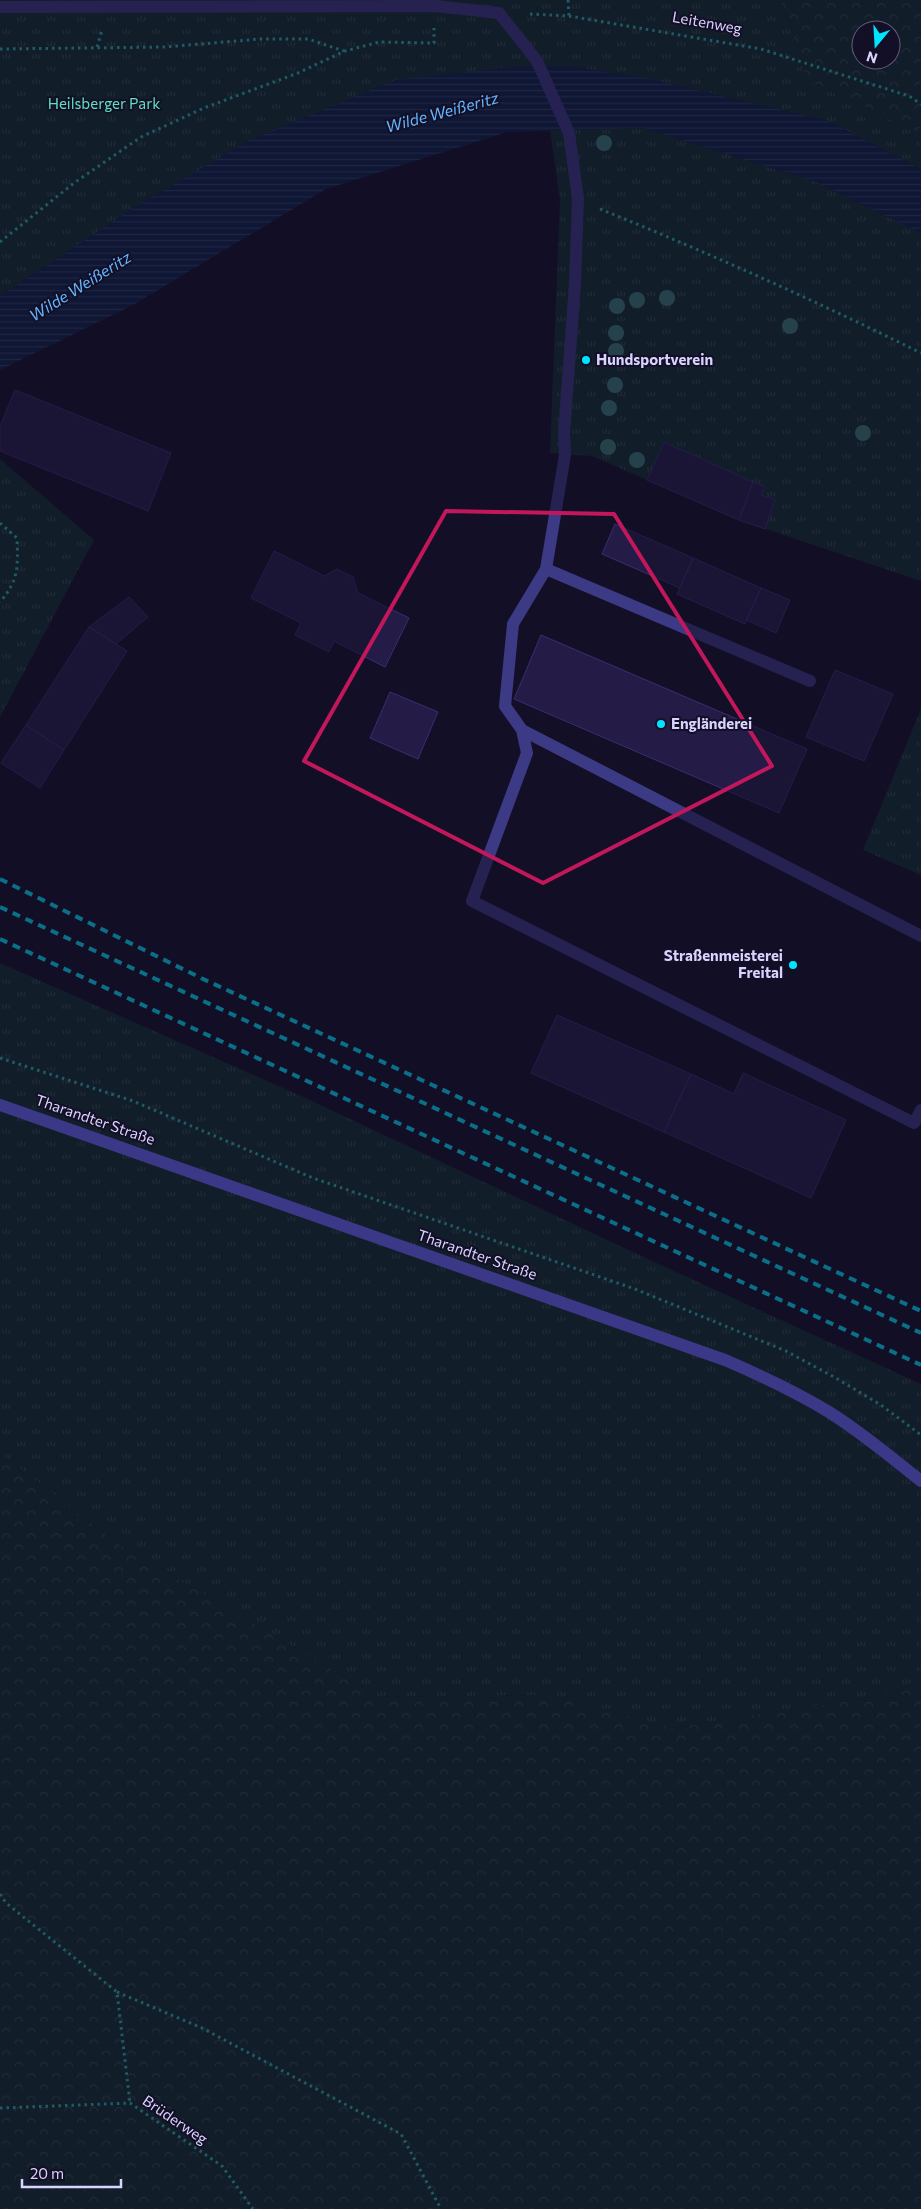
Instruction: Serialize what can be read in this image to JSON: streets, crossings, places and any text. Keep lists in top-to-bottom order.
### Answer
{
  "streets": {
    "main road": ["Tharandter Straße"],
    "path": ["Leitenweg", "Brüderweg"]
  },
  "water": ["Wilde Weißeritz"],
  "parks": ["Heilsberger Park"],
  "places": ["Hundsportverein", "Engländerei", "Straßenmeisterei Freital"],
  "scale_bar": "20 m",
  "north": "bottom"
}
